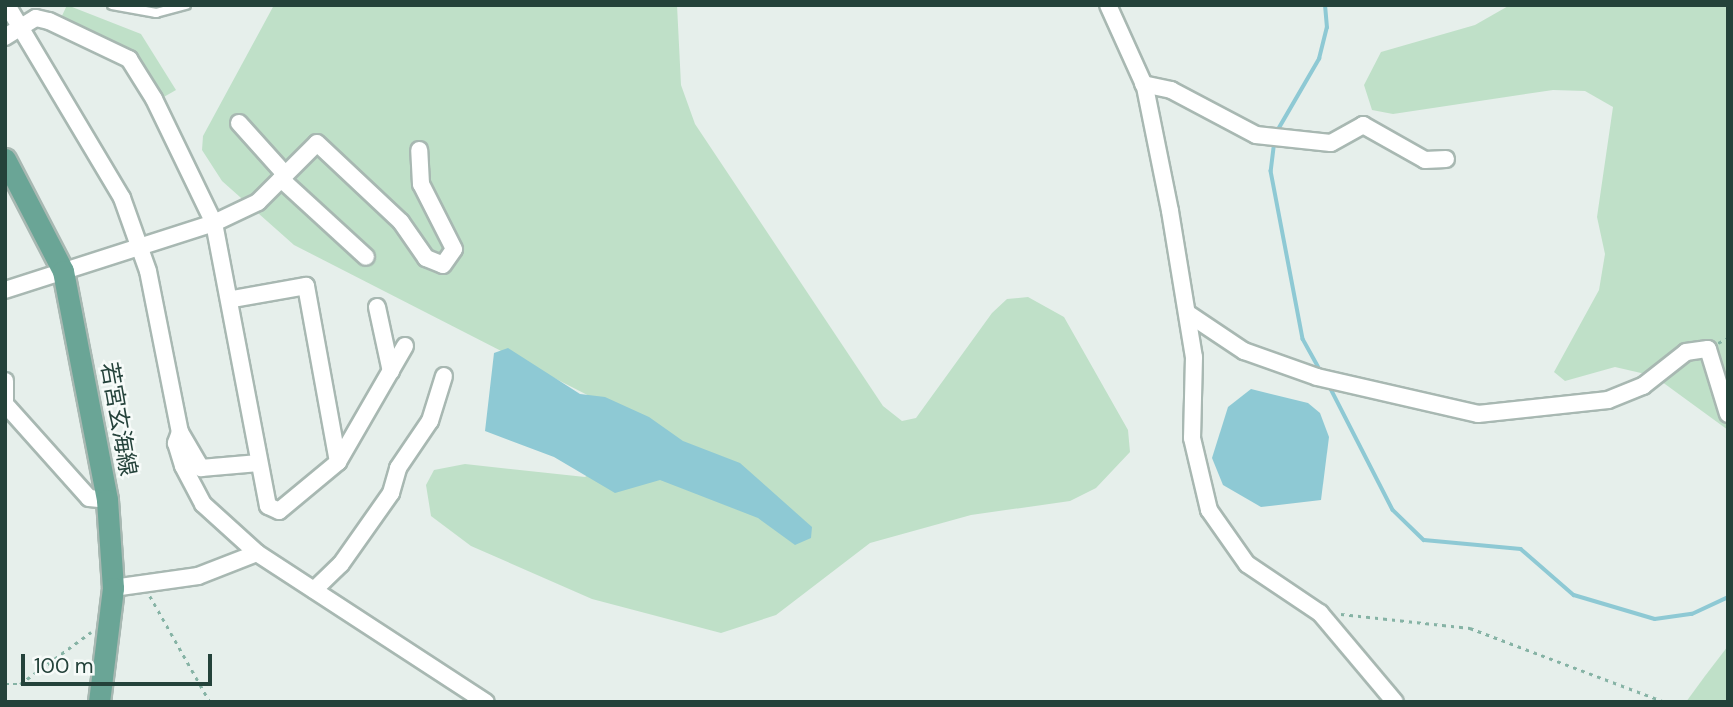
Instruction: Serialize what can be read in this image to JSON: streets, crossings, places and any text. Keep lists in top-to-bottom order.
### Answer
{
  "streets": {
    "main road": ["若宮玄海線"]
  },
  "scale_bar": "100 m"
}
